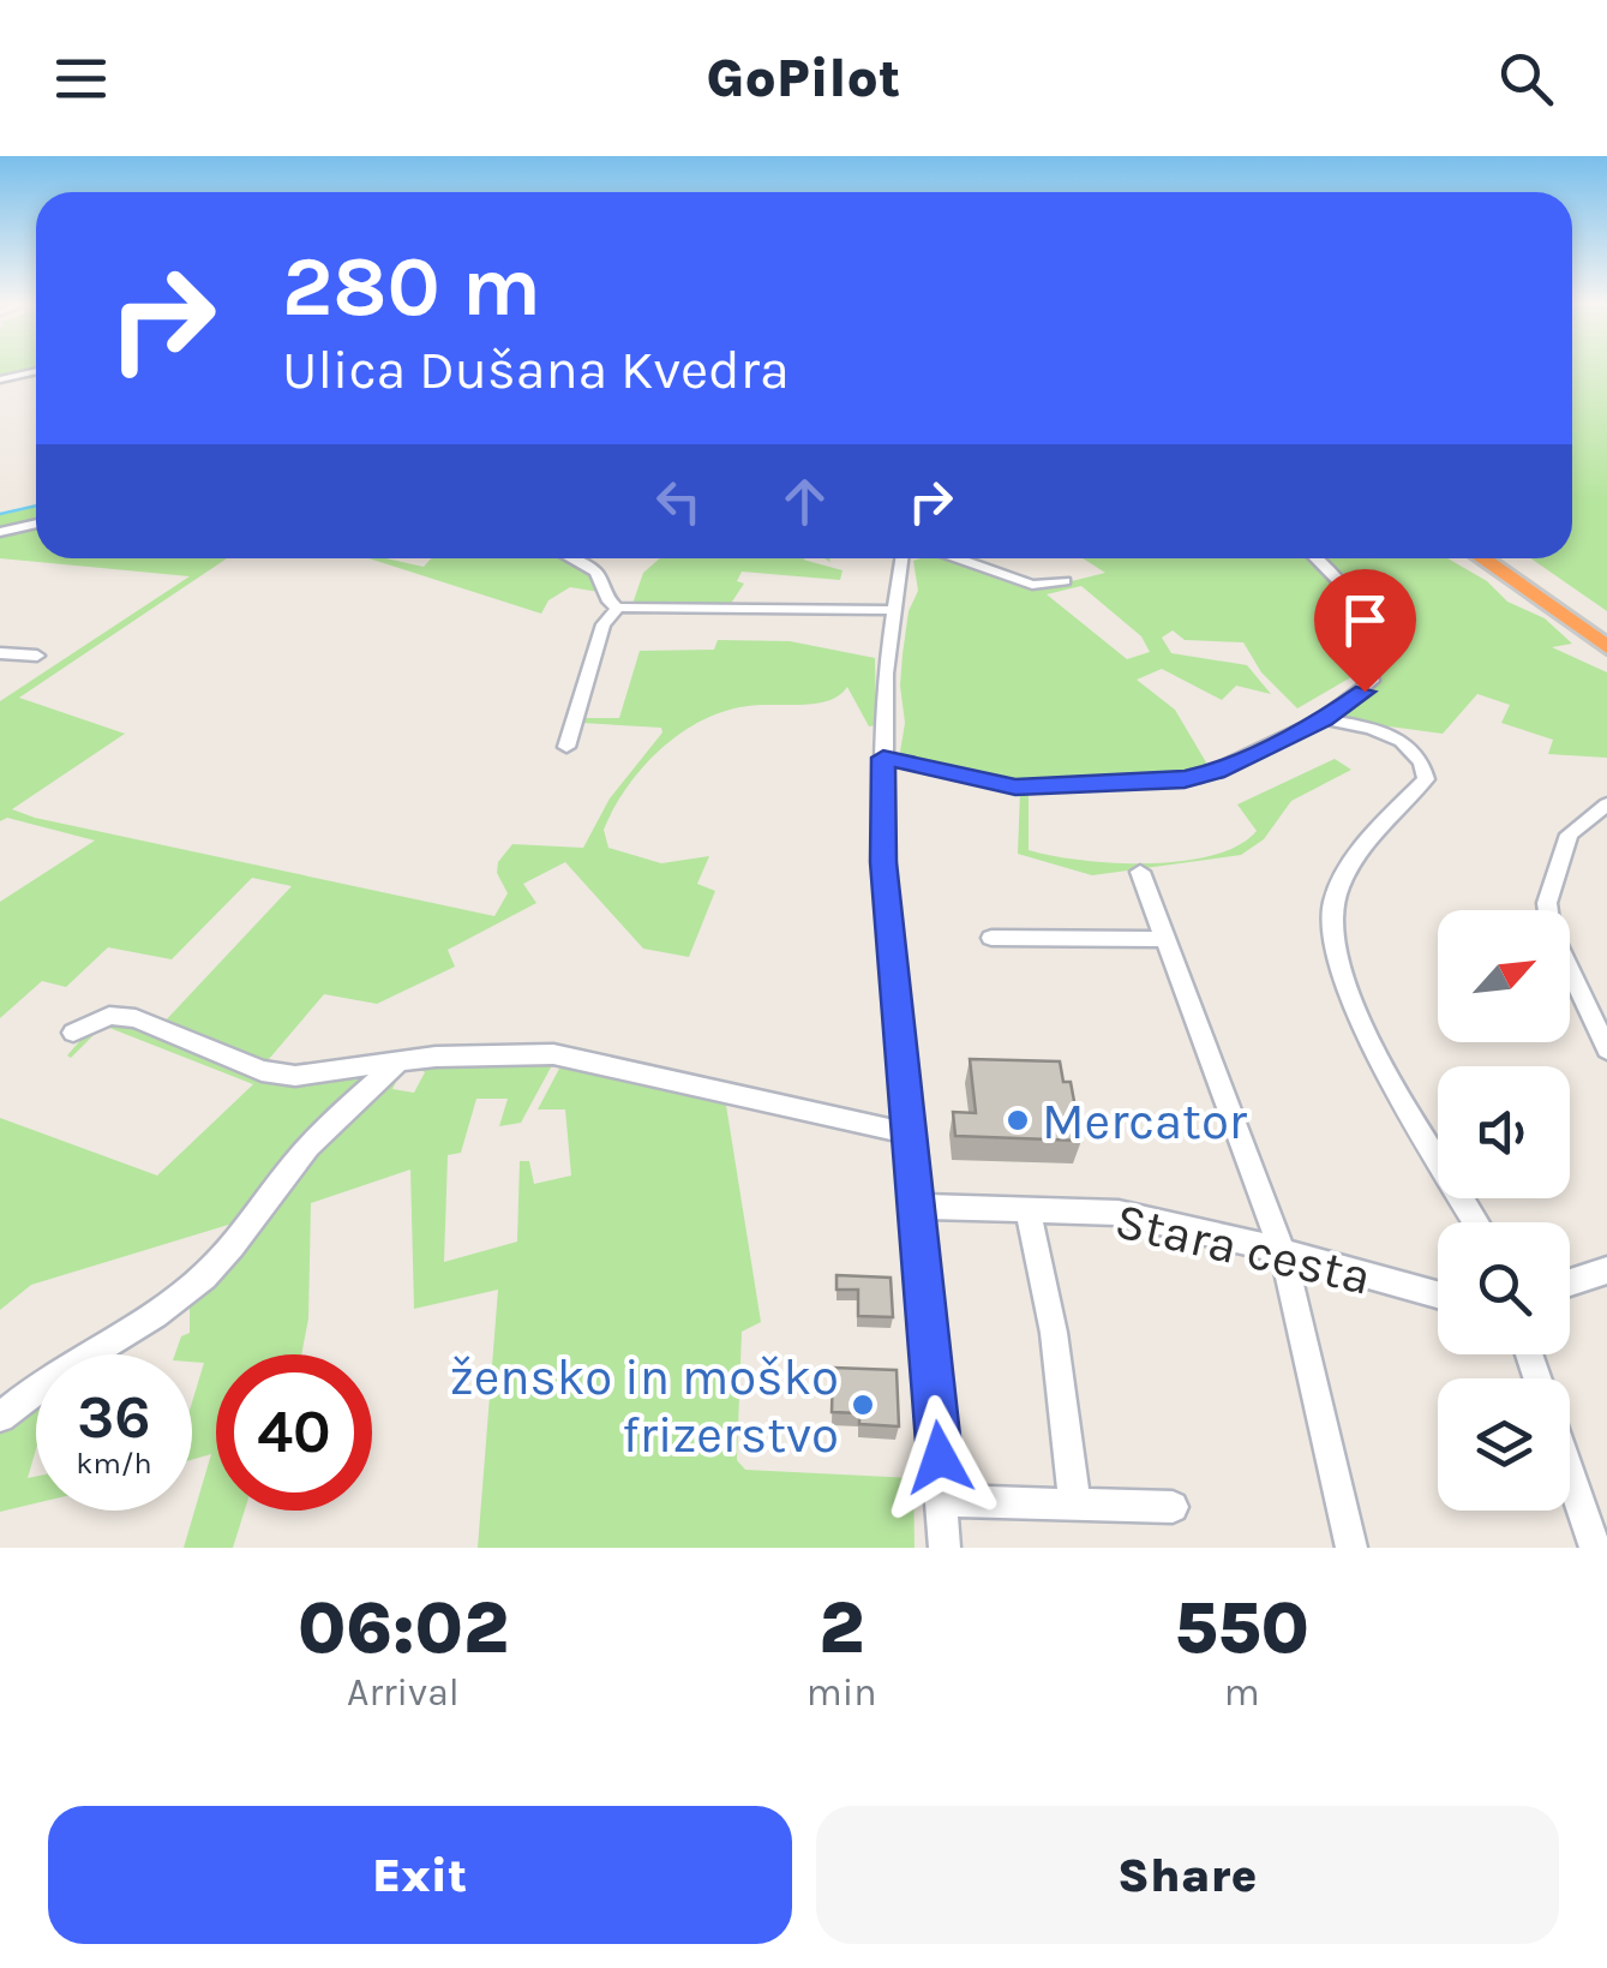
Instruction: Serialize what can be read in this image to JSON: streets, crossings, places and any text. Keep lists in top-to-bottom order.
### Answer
{
  "streets": {
    "street": ["Stara cesta"]
  },
  "places": ["Mercator", "žensko in moško frizerstvo"],
  "north": "top right",
  "page": {
    "header": "GoPilot",
    "turn": ["280 m", "Ulica Dušana Kvedra"],
    "speed": "36 km/h",
    "limit": "40",
    "eta": [
      "06:02",
      "Arrival",
      "2",
      "min",
      "550",
      "m"
    ],
    "buttons": ["Exit", "Share"]
  }
}
